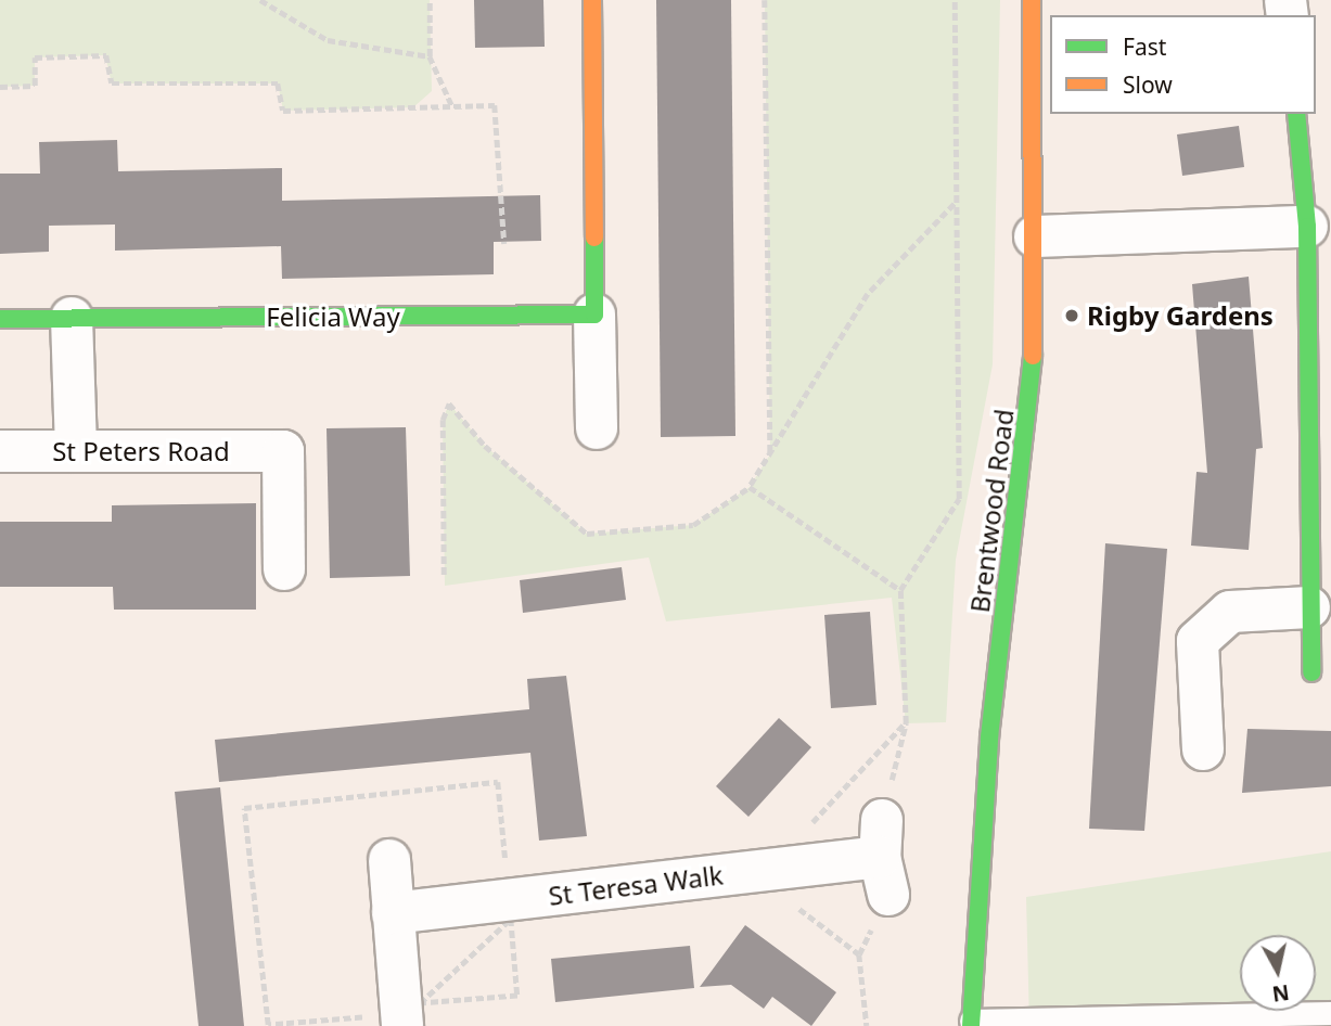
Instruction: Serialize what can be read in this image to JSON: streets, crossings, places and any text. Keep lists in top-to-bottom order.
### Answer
{
  "streets": {
    "street": [
      "Felicia Way",
      "St Peters Road",
      "Brentwood Road",
      "St Teresa Walk"
    ]
  },
  "places": ["Rigby Gardens"],
  "legend": ["Fast", "Slow"],
  "north": "bottom"
}
